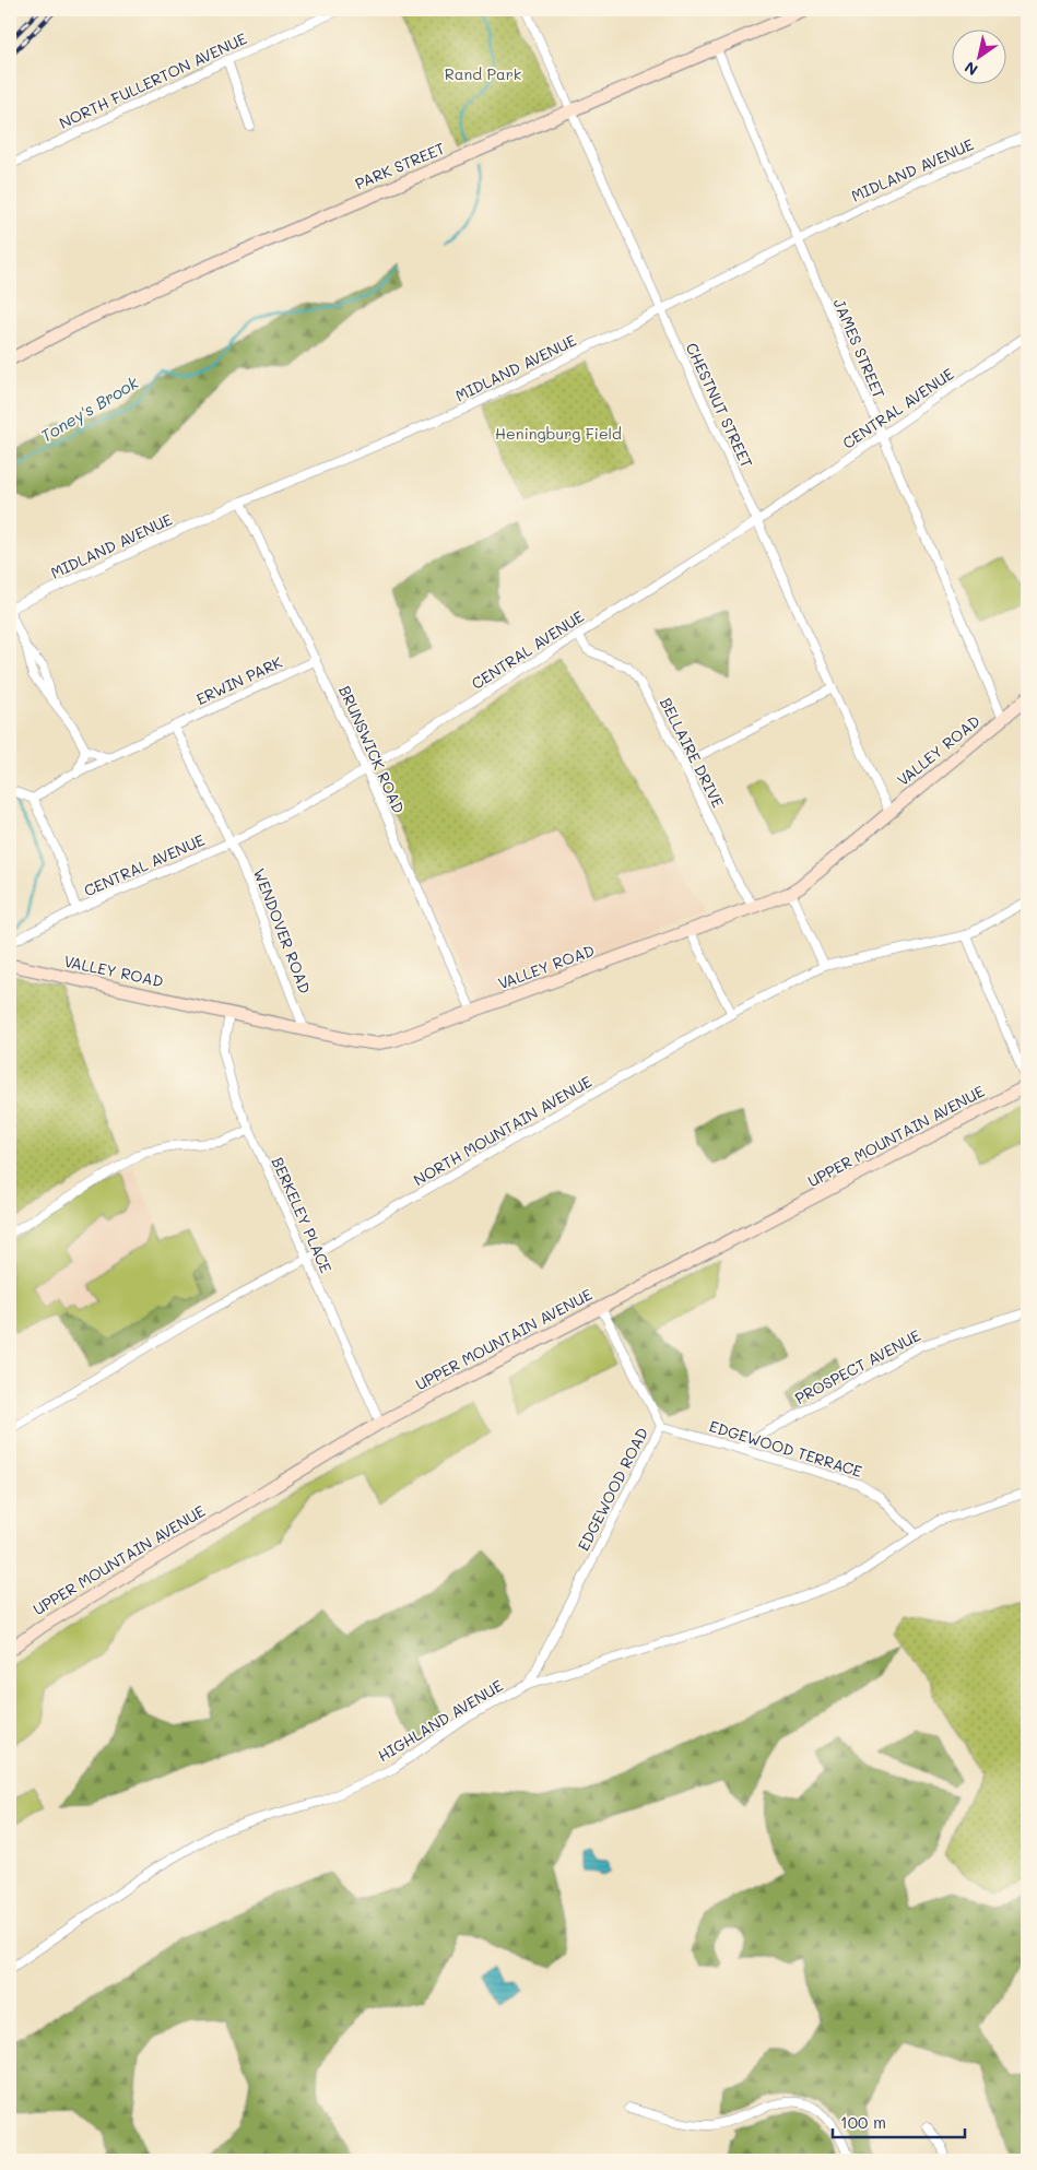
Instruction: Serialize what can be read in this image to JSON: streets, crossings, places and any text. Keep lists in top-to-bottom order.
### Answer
{
  "streets": {
    "street": [
      "NORTH FULLERTON AVENUE",
      "PARK STREET",
      "MIDLAND AVENUE",
      "JAMES STREET",
      "CHESTNUT STREET",
      "CENTRAL AVENUE",
      "ERWIN PARK",
      "BRUNSWICK ROAD",
      "VALLEY ROAD",
      "BELLAIRE DRIVE",
      "WENDOVER ROAD",
      "NORTH MOUNTAIN AVENUE",
      "UPPER MOUNTAIN AVENUE",
      "BERKELEY PLACE",
      "PROSPECT AVENUE",
      "EDGEWOOD TERRACE",
      "EDGEWOOD ROAD",
      "HIGHLAND AVENUE"
    ]
  },
  "crossings": [
    ["PARK STREET", "JAMES STREET"],
    ["PARK STREET", "CHESTNUT STREET"],
    ["MIDLAND AVENUE", "JAMES STREET"],
    ["MIDLAND AVENUE", "CHESTNUT STREET"],
    ["MIDLAND AVENUE", "BRUNSWICK ROAD"],
    ["JAMES STREET", "CENTRAL AVENUE"],
    ["JAMES STREET", "VALLEY ROAD"],
    ["CHESTNUT STREET", "CENTRAL AVENUE"],
    ["CHESTNUT STREET", "VALLEY ROAD"],
    ["CENTRAL AVENUE", "BRUNSWICK ROAD"],
    ["CENTRAL AVENUE", "BELLAIRE DRIVE"],
    ["CENTRAL AVENUE", "WENDOVER ROAD"],
    ["ERWIN PARK", "BRUNSWICK ROAD"],
    ["BRUNSWICK ROAD", "VALLEY ROAD"],
    ["VALLEY ROAD", "BELLAIRE DRIVE"],
    ["VALLEY ROAD", "WENDOVER ROAD"],
    ["VALLEY ROAD", "BERKELEY PLACE"],
    ["NORTH MOUNTAIN AVENUE", "BERKELEY PLACE"],
    ["UPPER MOUNTAIN AVENUE", "BERKELEY PLACE"],
    ["UPPER MOUNTAIN AVENUE", "EDGEWOOD ROAD"],
    ["PROSPECT AVENUE", "EDGEWOOD TERRACE"],
    ["EDGEWOOD TERRACE", "EDGEWOOD ROAD"],
    ["EDGEWOOD TERRACE", "HIGHLAND AVENUE"],
    ["EDGEWOOD ROAD", "HIGHLAND AVENUE"]
  ],
  "water": ["Toney's Brook"],
  "parks": ["Rand Park", "Heningburg Field"],
  "scale_bar": "100 m",
  "north": "bottom left"
}
